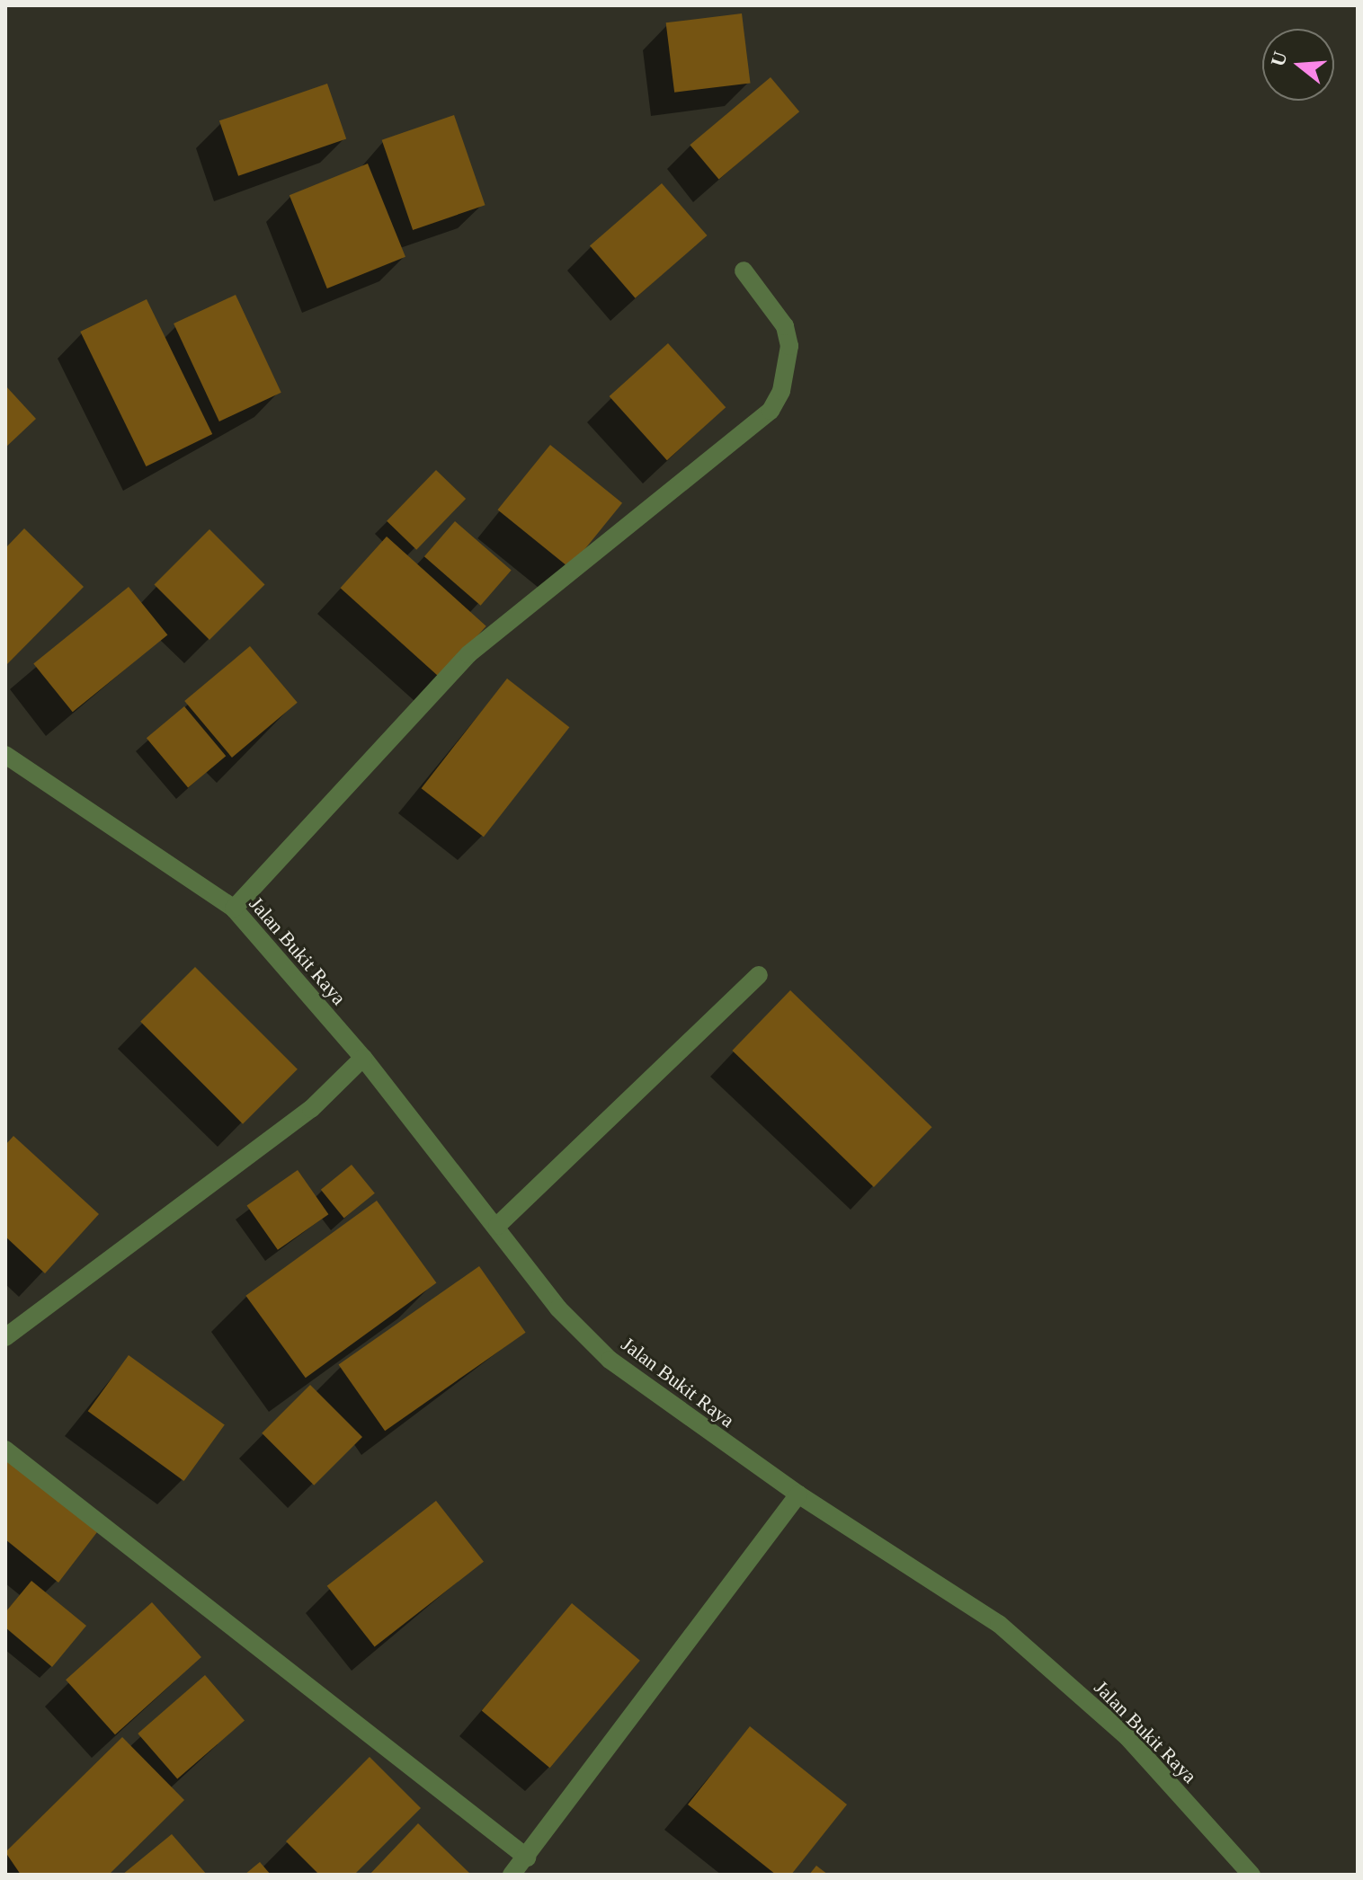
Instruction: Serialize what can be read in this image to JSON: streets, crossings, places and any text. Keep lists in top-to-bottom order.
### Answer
{
  "streets": {
    "street": ["Jalan Bukit Raya"]
  },
  "north": "left"
}
